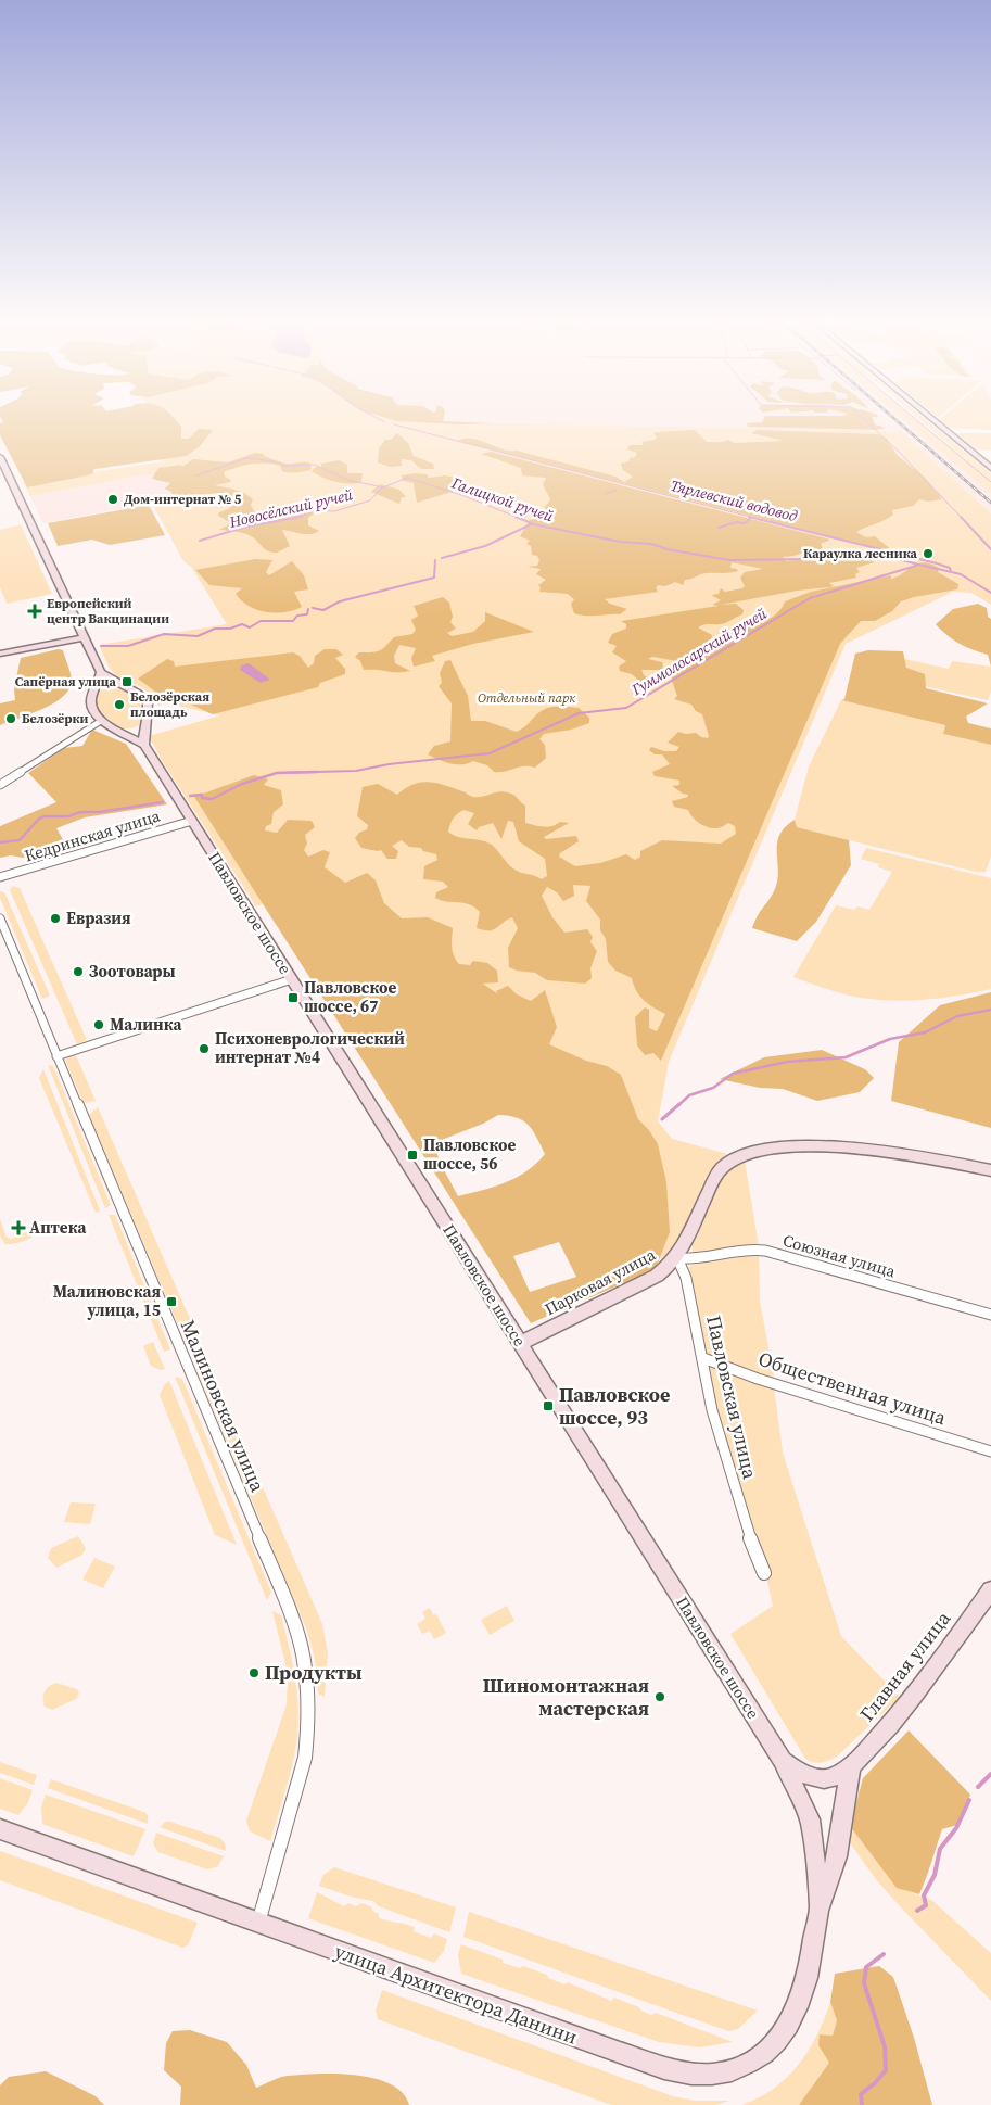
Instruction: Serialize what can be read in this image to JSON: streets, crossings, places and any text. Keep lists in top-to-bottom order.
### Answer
{
  "streets": {
    "main road": [
      "Павловское шоссе",
      "Парковая улица",
      "Главная улица",
      "улица Архитектора Данини"
    ],
    "street": [
      "Кедринская улица",
      "Союзная улица",
      "Общественная улица",
      "Павловская улица",
      "Малиновская улица"
    ]
  },
  "crossings": [
    ["Кедринская улица", "Павловское шоссе"],
    ["Павловское шоссе", "Парковая улица"],
    ["Павловское шоссе", "Главная улица"],
    ["Павловское шоссе", "улица Архитектора Данини"],
    ["Союзная улица", "Парковая улица"],
    ["Союзная улица", "Павловская улица"],
    ["Парковая улица", "Павловская улица"],
    ["Общественная улица", "Павловская улица"],
    ["Малиновская улица", "улица Архитектора Данини"],
    ["Главная улица", "улица Архитектора Данини"]
  ],
  "water": [
    "Галицкой ручей",
    "Тярлевский водовод",
    "Новосёлский ручей",
    "Гуммолосарский ручей"
  ],
  "parks": ["Отдельный парк"],
  "places": {
    "other": [
      "Дом-интернат № 5",
      "Караулка лесника",
      "Белозёрская площадь",
      "Белозёрки",
      "Евразия",
      "Зоотовары",
      "Малинка",
      "Психоневрологический интернат №4",
      "Продукты",
      "Шиномонтажная мастерская"
    ],
    "health": ["Европейский центр Вакцинации", "Аптека"],
    "transit": [
      "Сапёрная улица",
      "Павловское шоссе, 67",
      "Павловское шоссе, 56",
      "Малиновская улица, 15",
      "Павловское шоссе, 93"
    ]
  }
}
